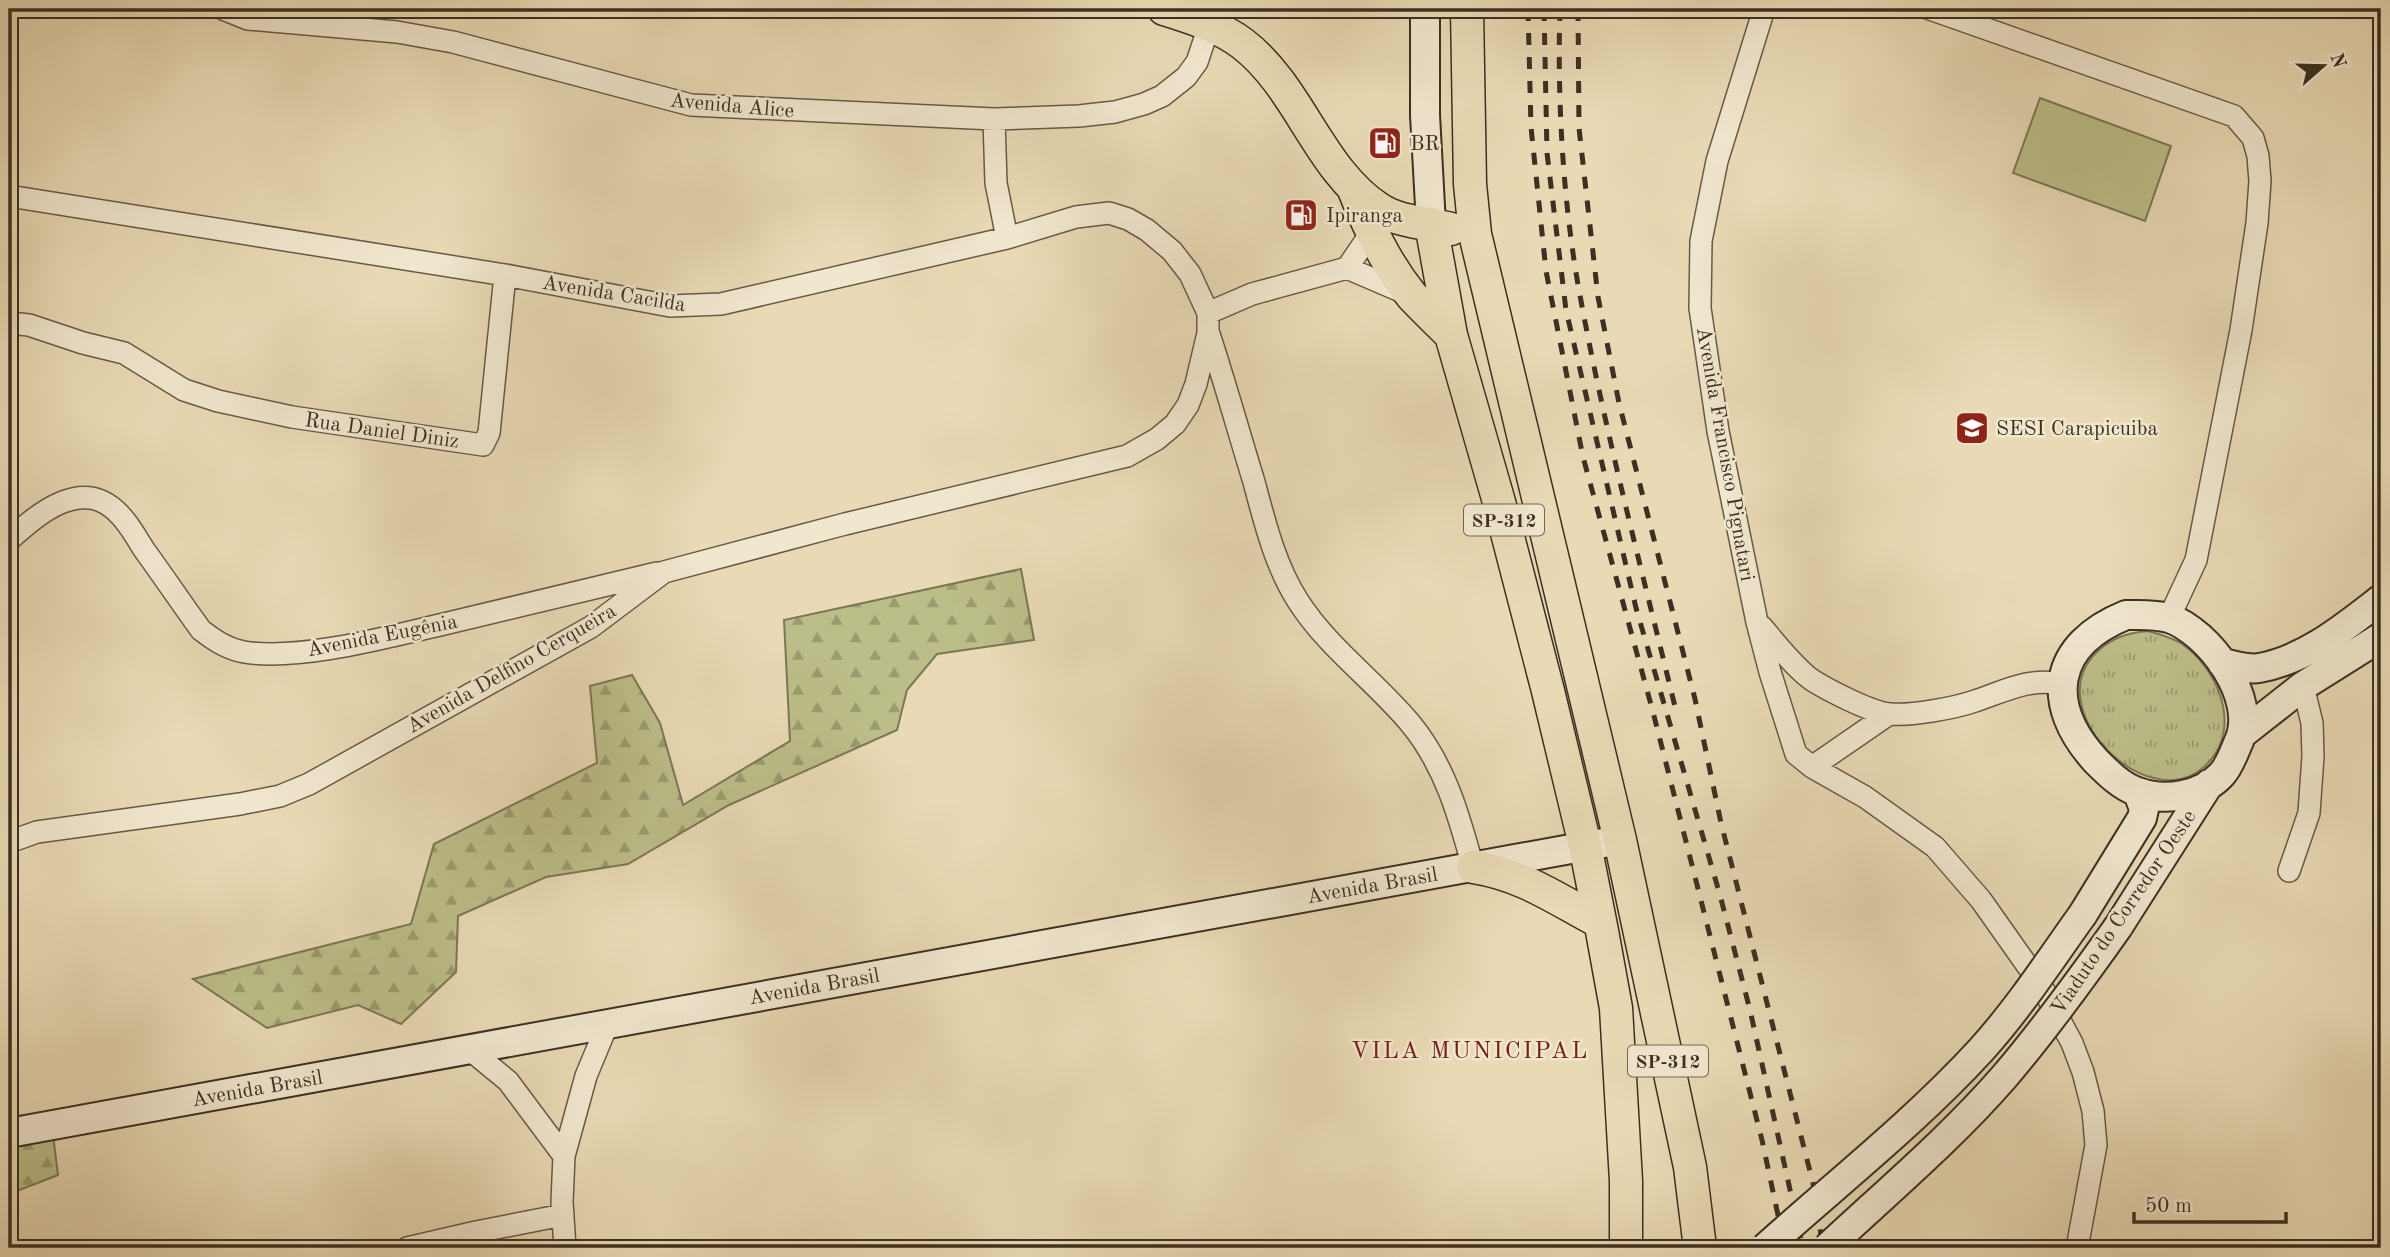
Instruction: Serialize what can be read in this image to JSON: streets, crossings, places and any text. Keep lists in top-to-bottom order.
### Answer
{
  "streets": {
    "main road": ["SP-312", "Avenida Brasil", "Viaduto do Corredor Oeste"],
    "street": [
      "Avenida Alice",
      "Avenida Cacilda",
      "Rua Daniel Diniz",
      "Avenida Francisco Pignatari",
      "Avenida Eugênia",
      "Avenida Delfino Cerqueira"
    ]
  },
  "crossings": [
    ["Avenida Cacilda", "Rua Daniel Diniz"],
    ["Avenida Cacilda", "Avenida Delfino Cerqueira"],
    ["Avenida Cacilda", "Avenida Brasil"],
    ["SP-312", "Avenida Brasil"],
    ["Avenida Eugênia", "Avenida Delfino Cerqueira"]
  ],
  "districts": ["VILA MUNICIPAL"],
  "places": {
    "fuel station": ["BR", "Ipiranga"],
    "school or university": ["SESI Carapicuiba"]
  },
  "scale_bar": "50 m",
  "north": "right"
}
